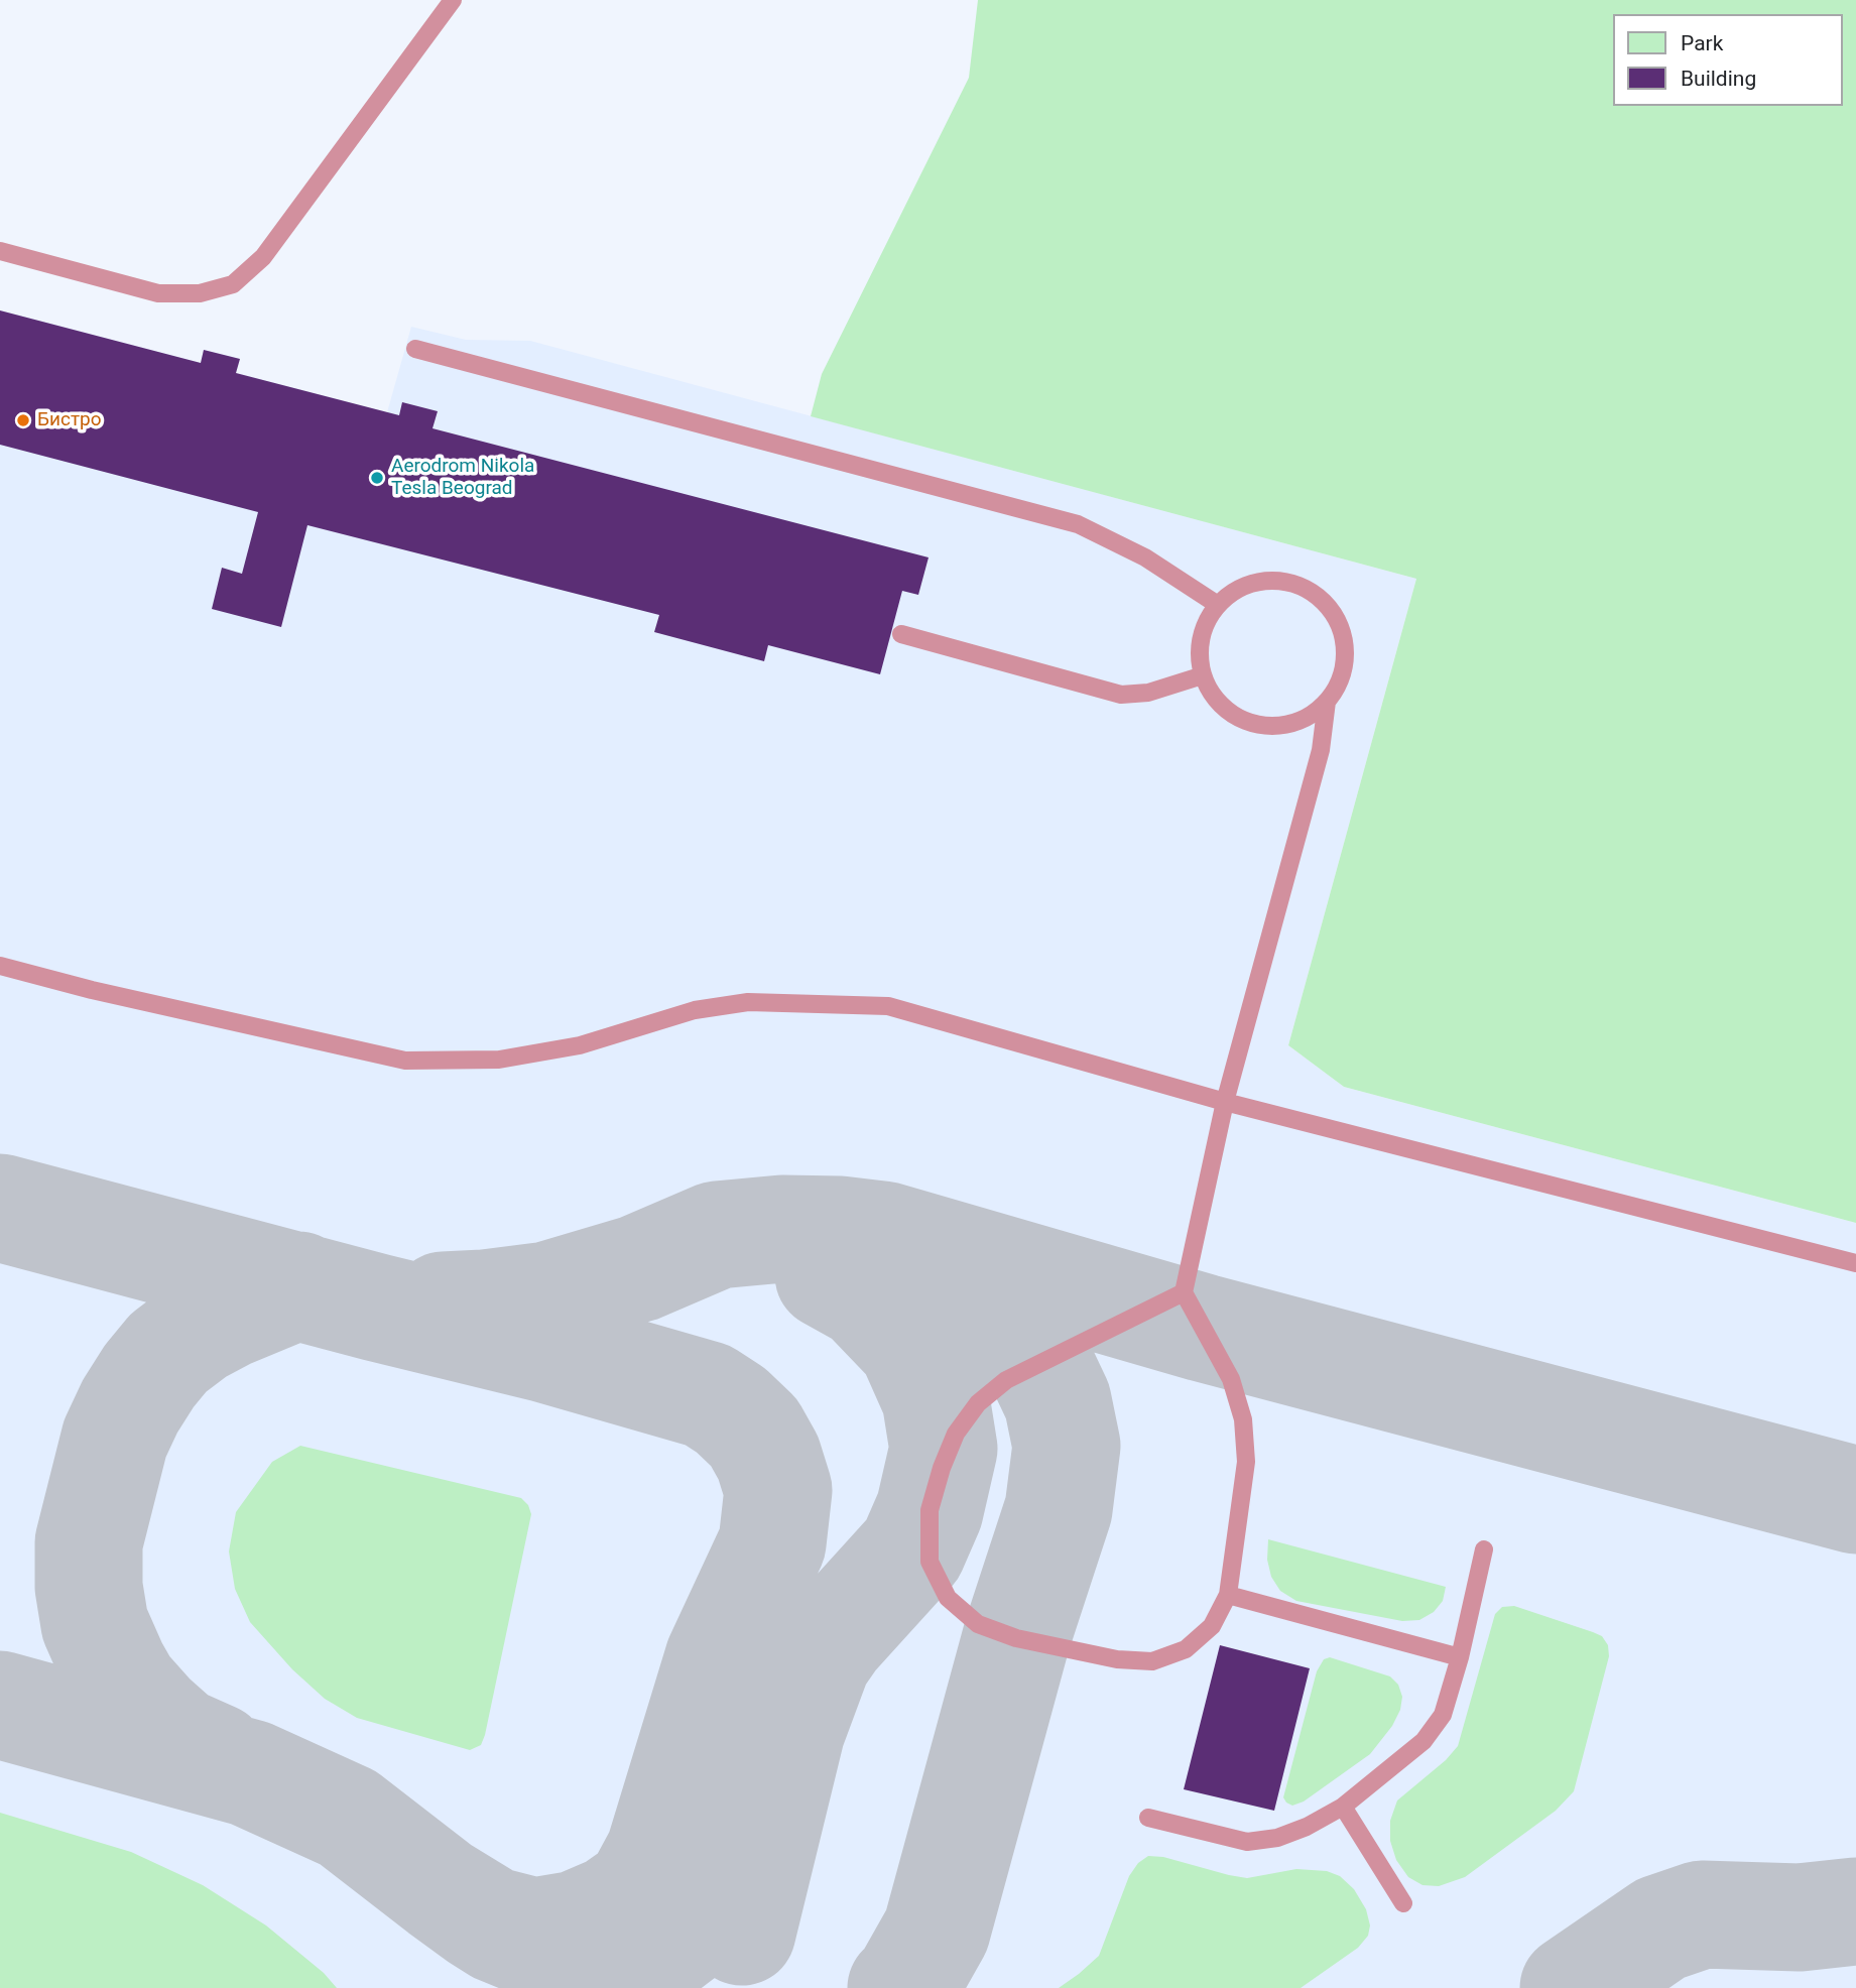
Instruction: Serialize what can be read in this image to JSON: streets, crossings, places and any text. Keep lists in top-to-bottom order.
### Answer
{
  "places": ["Бистро", "Aerodrom Nikola Tesla Beograd"],
  "legend": ["Park", "Building"]
}
